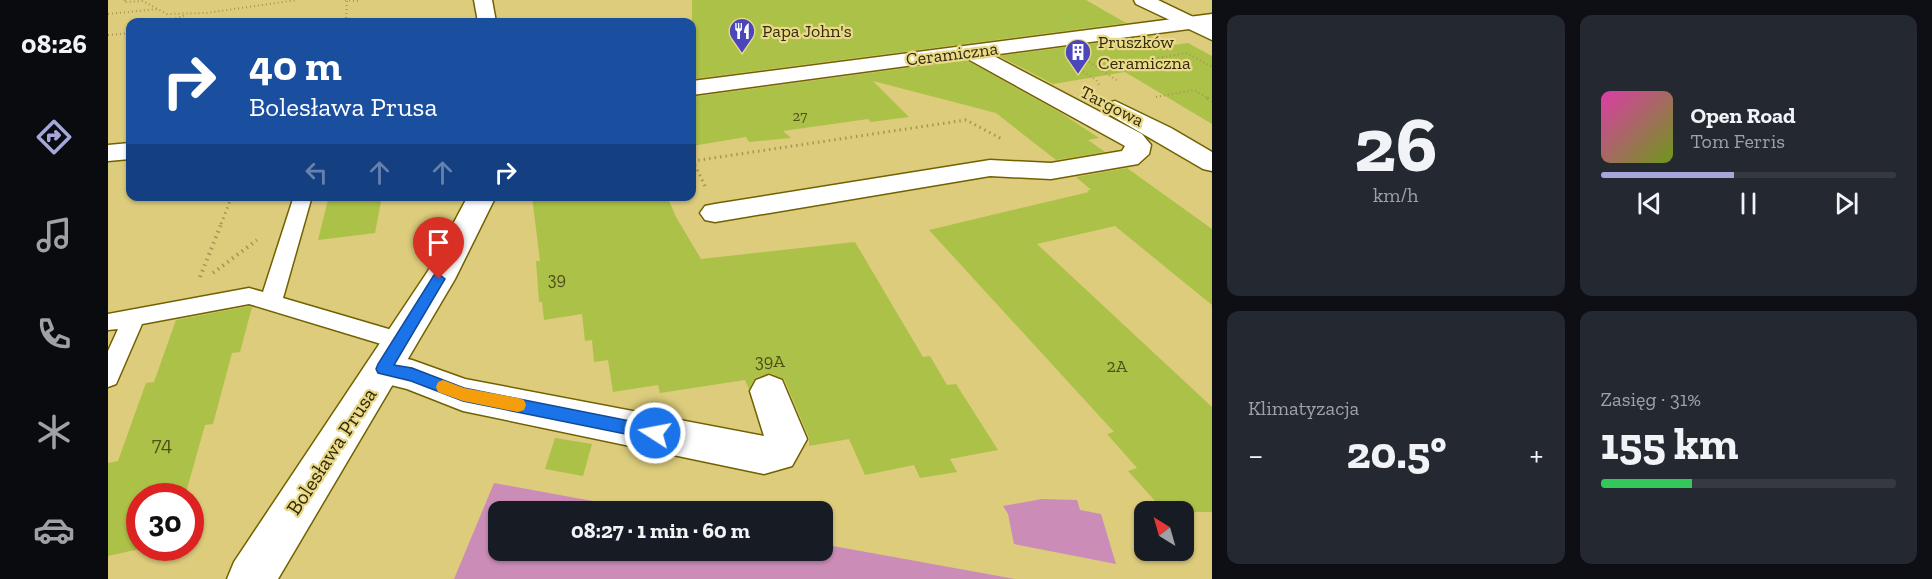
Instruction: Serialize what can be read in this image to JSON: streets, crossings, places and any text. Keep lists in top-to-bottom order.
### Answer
{
  "streets": {
    "street": ["Ceramiczna", "Targowa", "Bolesława Prusa"]
  },
  "crossings": [
    ["Ceramiczna", "Targowa"]
  ],
  "places": {
    "restaurant": ["Papa John's"],
    "building": ["Pruszków Ceramiczna"]
  },
  "house_numbers": [
    "27",
    "39",
    "39A",
    "2A",
    "74"
  ],
  "north": "top left",
  "page": {
    "tabs": "08:26",
    "tile": [
      ["26", "km/h"],
      "Klimatyzacja",
      ["Zasięg · 31%", "155 km"]
    ],
    "turn": ["40 m", "Bolesława Prusa"],
    "song": ["Open Road", "Tom Ferris"],
    "heat": ["−", "20.5°", "+"],
    "limit": "30",
    "trip": "08:27 · 1 min · 60 m"
  }
}
